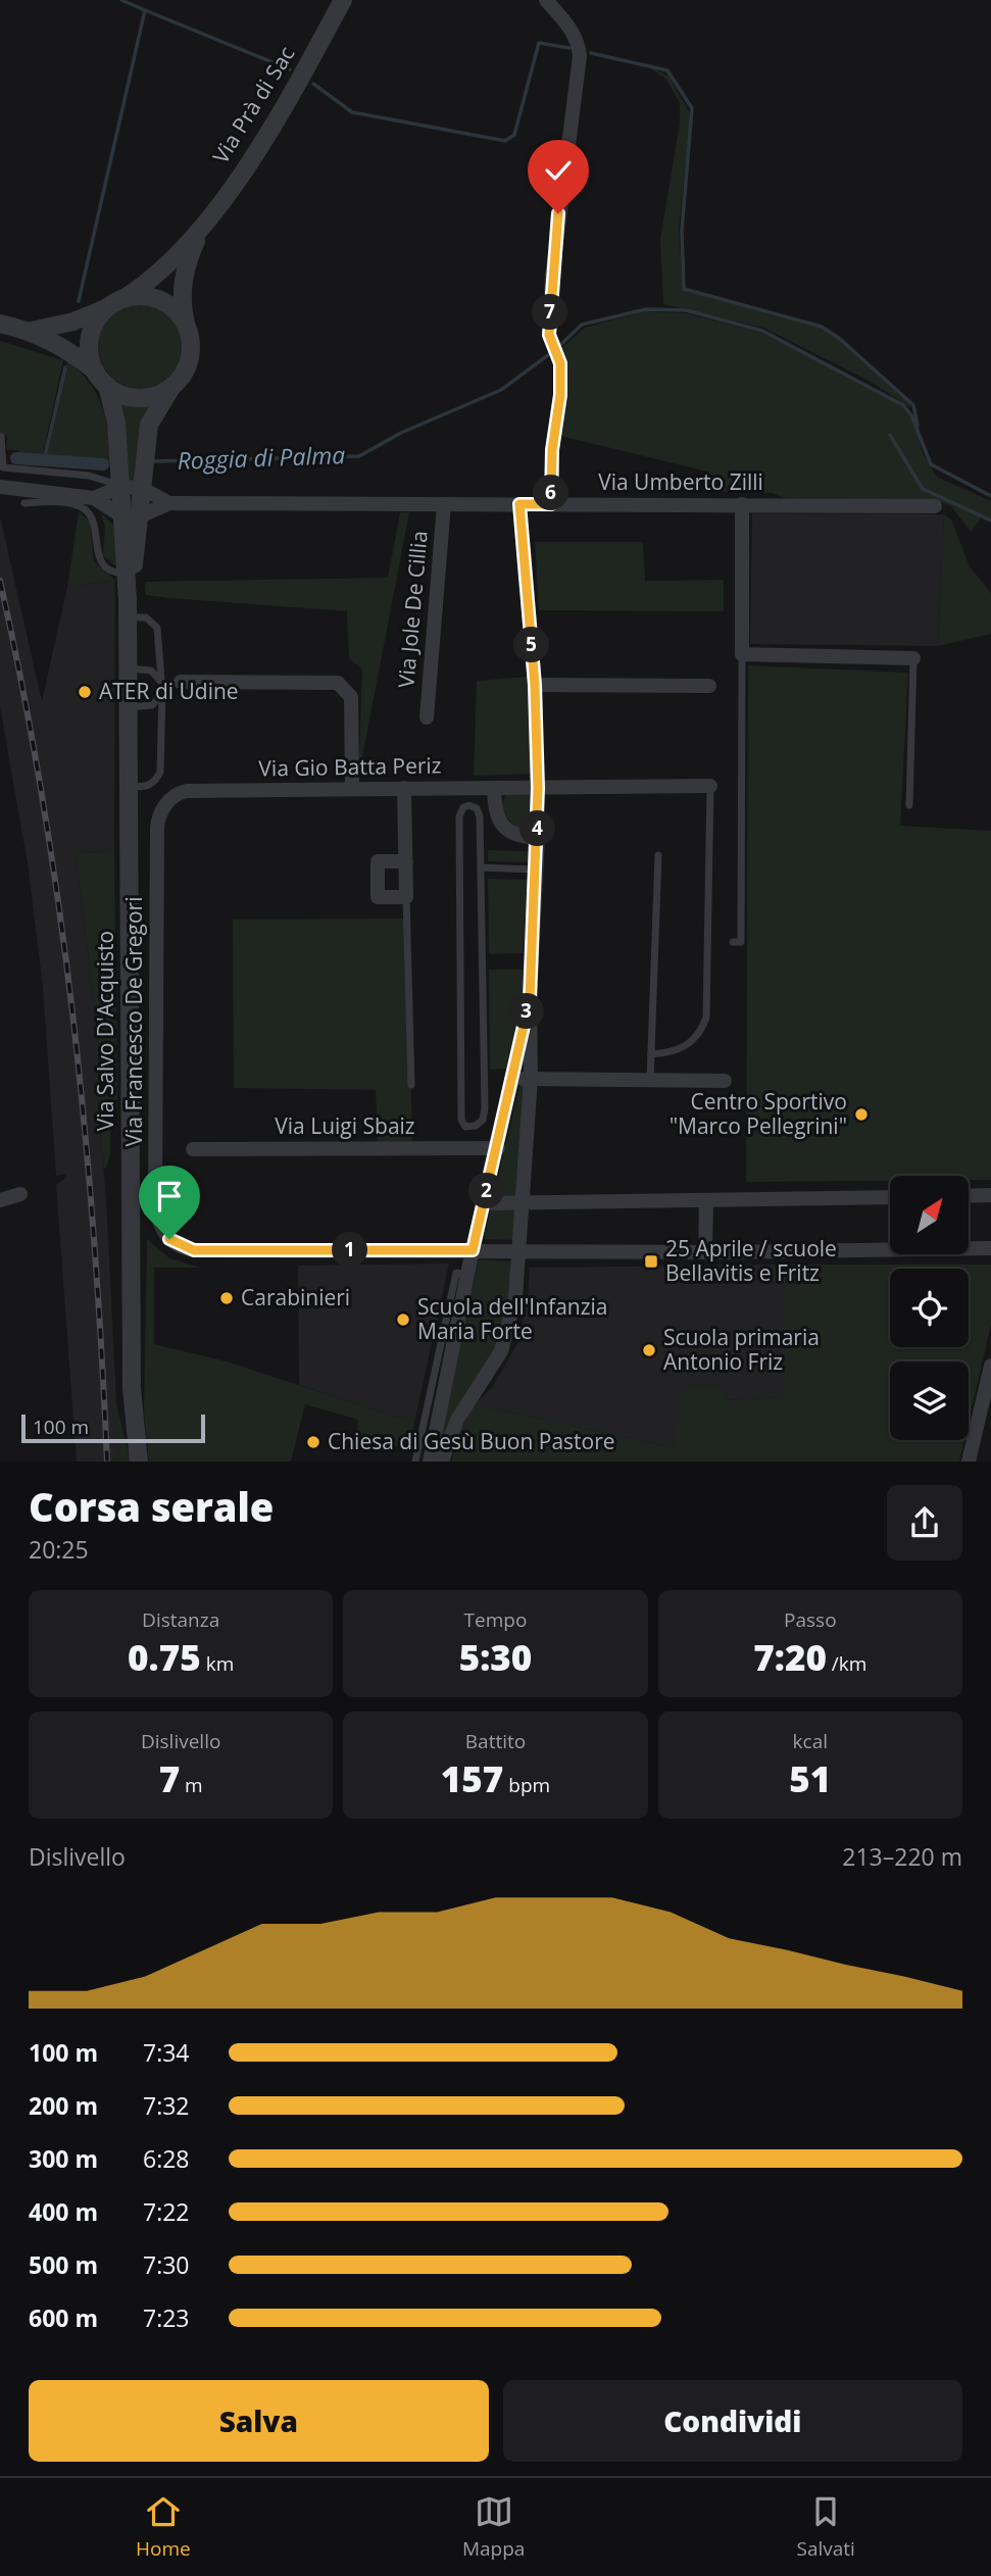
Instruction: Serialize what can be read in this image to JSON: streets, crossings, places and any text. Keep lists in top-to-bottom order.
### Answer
{
  "streets": {
    "street": [
      "Via Prà di Sac",
      "Via Umberto Zilli",
      "Via Jole De Cillia",
      "Via Gio Batta Periz",
      "Via Francesco De Gregori",
      "Via Salvo D'Acquisto",
      "Via Luigi Sbaiz"
    ]
  },
  "crossings": [
    ["Via Prà di Sac", "Via Salvo D'Acquisto"],
    ["Via Umberto Zilli", "Via Jole De Cillia"],
    ["Via Umberto Zilli", "Via Salvo D'Acquisto"],
    ["Via Gio Batta Periz", "Via Francesco De Gregori"]
  ],
  "water": ["Roggia di Palma"],
  "places": {
    "other": [
      "ATER di Udine",
      "Centro Sportivo \"Marco Pellegrini\"",
      "Carabinieri",
      "Scuola dell'Infanzia Maria Forte",
      "Scuola primaria Antonio Friz",
      "Chiesa di Gesù Buon Pastore"
    ],
    "transit": ["25 Aprile / scuole Bellavitis e Fritz"]
  },
  "scale_bar": "100 m",
  "north": "top right",
  "page": {
    "pins": [
      "7",
      "6",
      "5",
      "4",
      "3",
      "2",
      "1"
    ],
    "scale": "100 m",
    "heading": ["Corsa serale", "20:25"],
    "stats": [
      ["Distanza", "0.75 km"],
      ["Tempo", "5:30"],
      ["Passo", "7:20 /km"],
      ["Dislivello", "7 m"],
      ["Battito", "157 bpm"],
      ["kcal", "51"]
    ],
    "chart": ["Dislivello", "213–220 m"],
    "list": [
      {
        "name": "100 m",
        "note": "7:34"
      },
      {
        "name": "200 m",
        "note": "7:32"
      },
      {
        "name": "300 m",
        "note": "6:28"
      },
      {
        "name": "400 m",
        "note": "7:22"
      },
      {
        "name": "500 m",
        "note": "7:30"
      },
      {
        "name": "600 m",
        "note": "7:23"
      }
    ],
    "buttons": ["Salva", "Condividi"],
    "tabs": ["Home", "Mappa", "Salvati"]
  }
}
